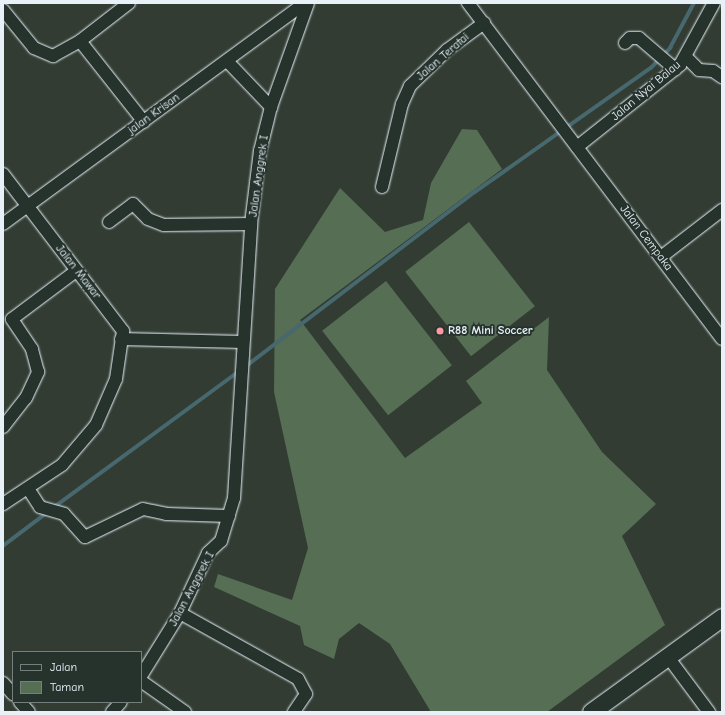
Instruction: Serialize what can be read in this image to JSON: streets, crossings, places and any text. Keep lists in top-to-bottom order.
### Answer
{
  "streets": {
    "street": [
      "Jalan Teratai",
      "Jalan Nyai Balau",
      "jalan Krisan",
      "Jalan Anggrek I",
      "Jalan Cempaka",
      "Jalan Mawar"
    ]
  },
  "crossings": [
    ["Jalan Teratai", "Jalan Cempaka"],
    ["Jalan Nyai Balau", "Jalan Cempaka"],
    ["jalan Krisan", "Jalan Anggrek I"],
    ["jalan Krisan", "Jalan Mawar"]
  ],
  "places": ["R88 Mini Soccer"],
  "legend": ["Jalan", "Taman"]
}
